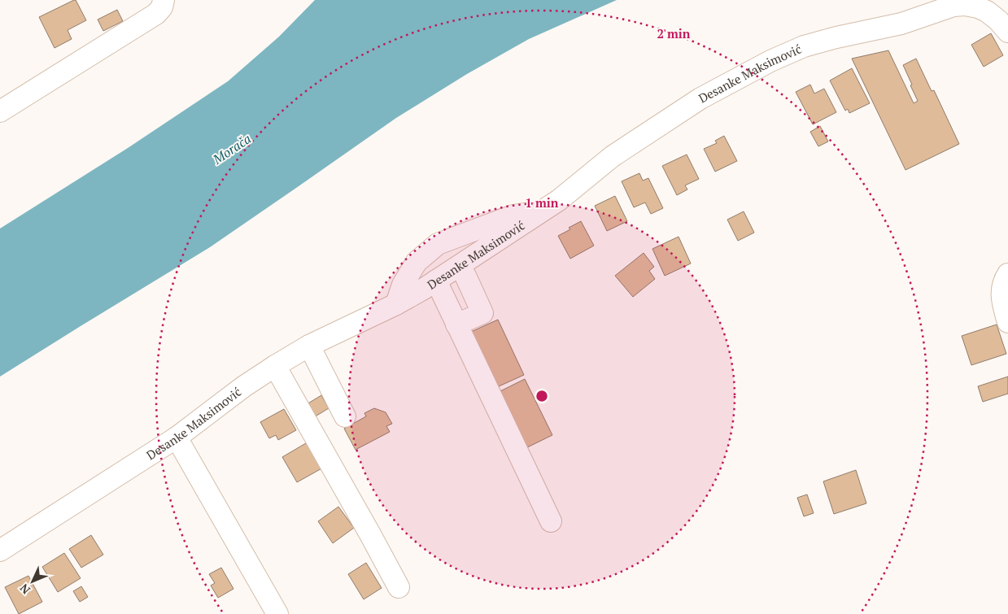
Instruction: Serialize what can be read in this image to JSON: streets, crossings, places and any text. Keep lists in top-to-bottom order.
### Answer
{
  "streets": {
    "street": ["Desanke Maksimović"]
  },
  "water": ["Morača"],
  "north": "bottom left",
  "rings": ["2 min", "1 min"]
}
